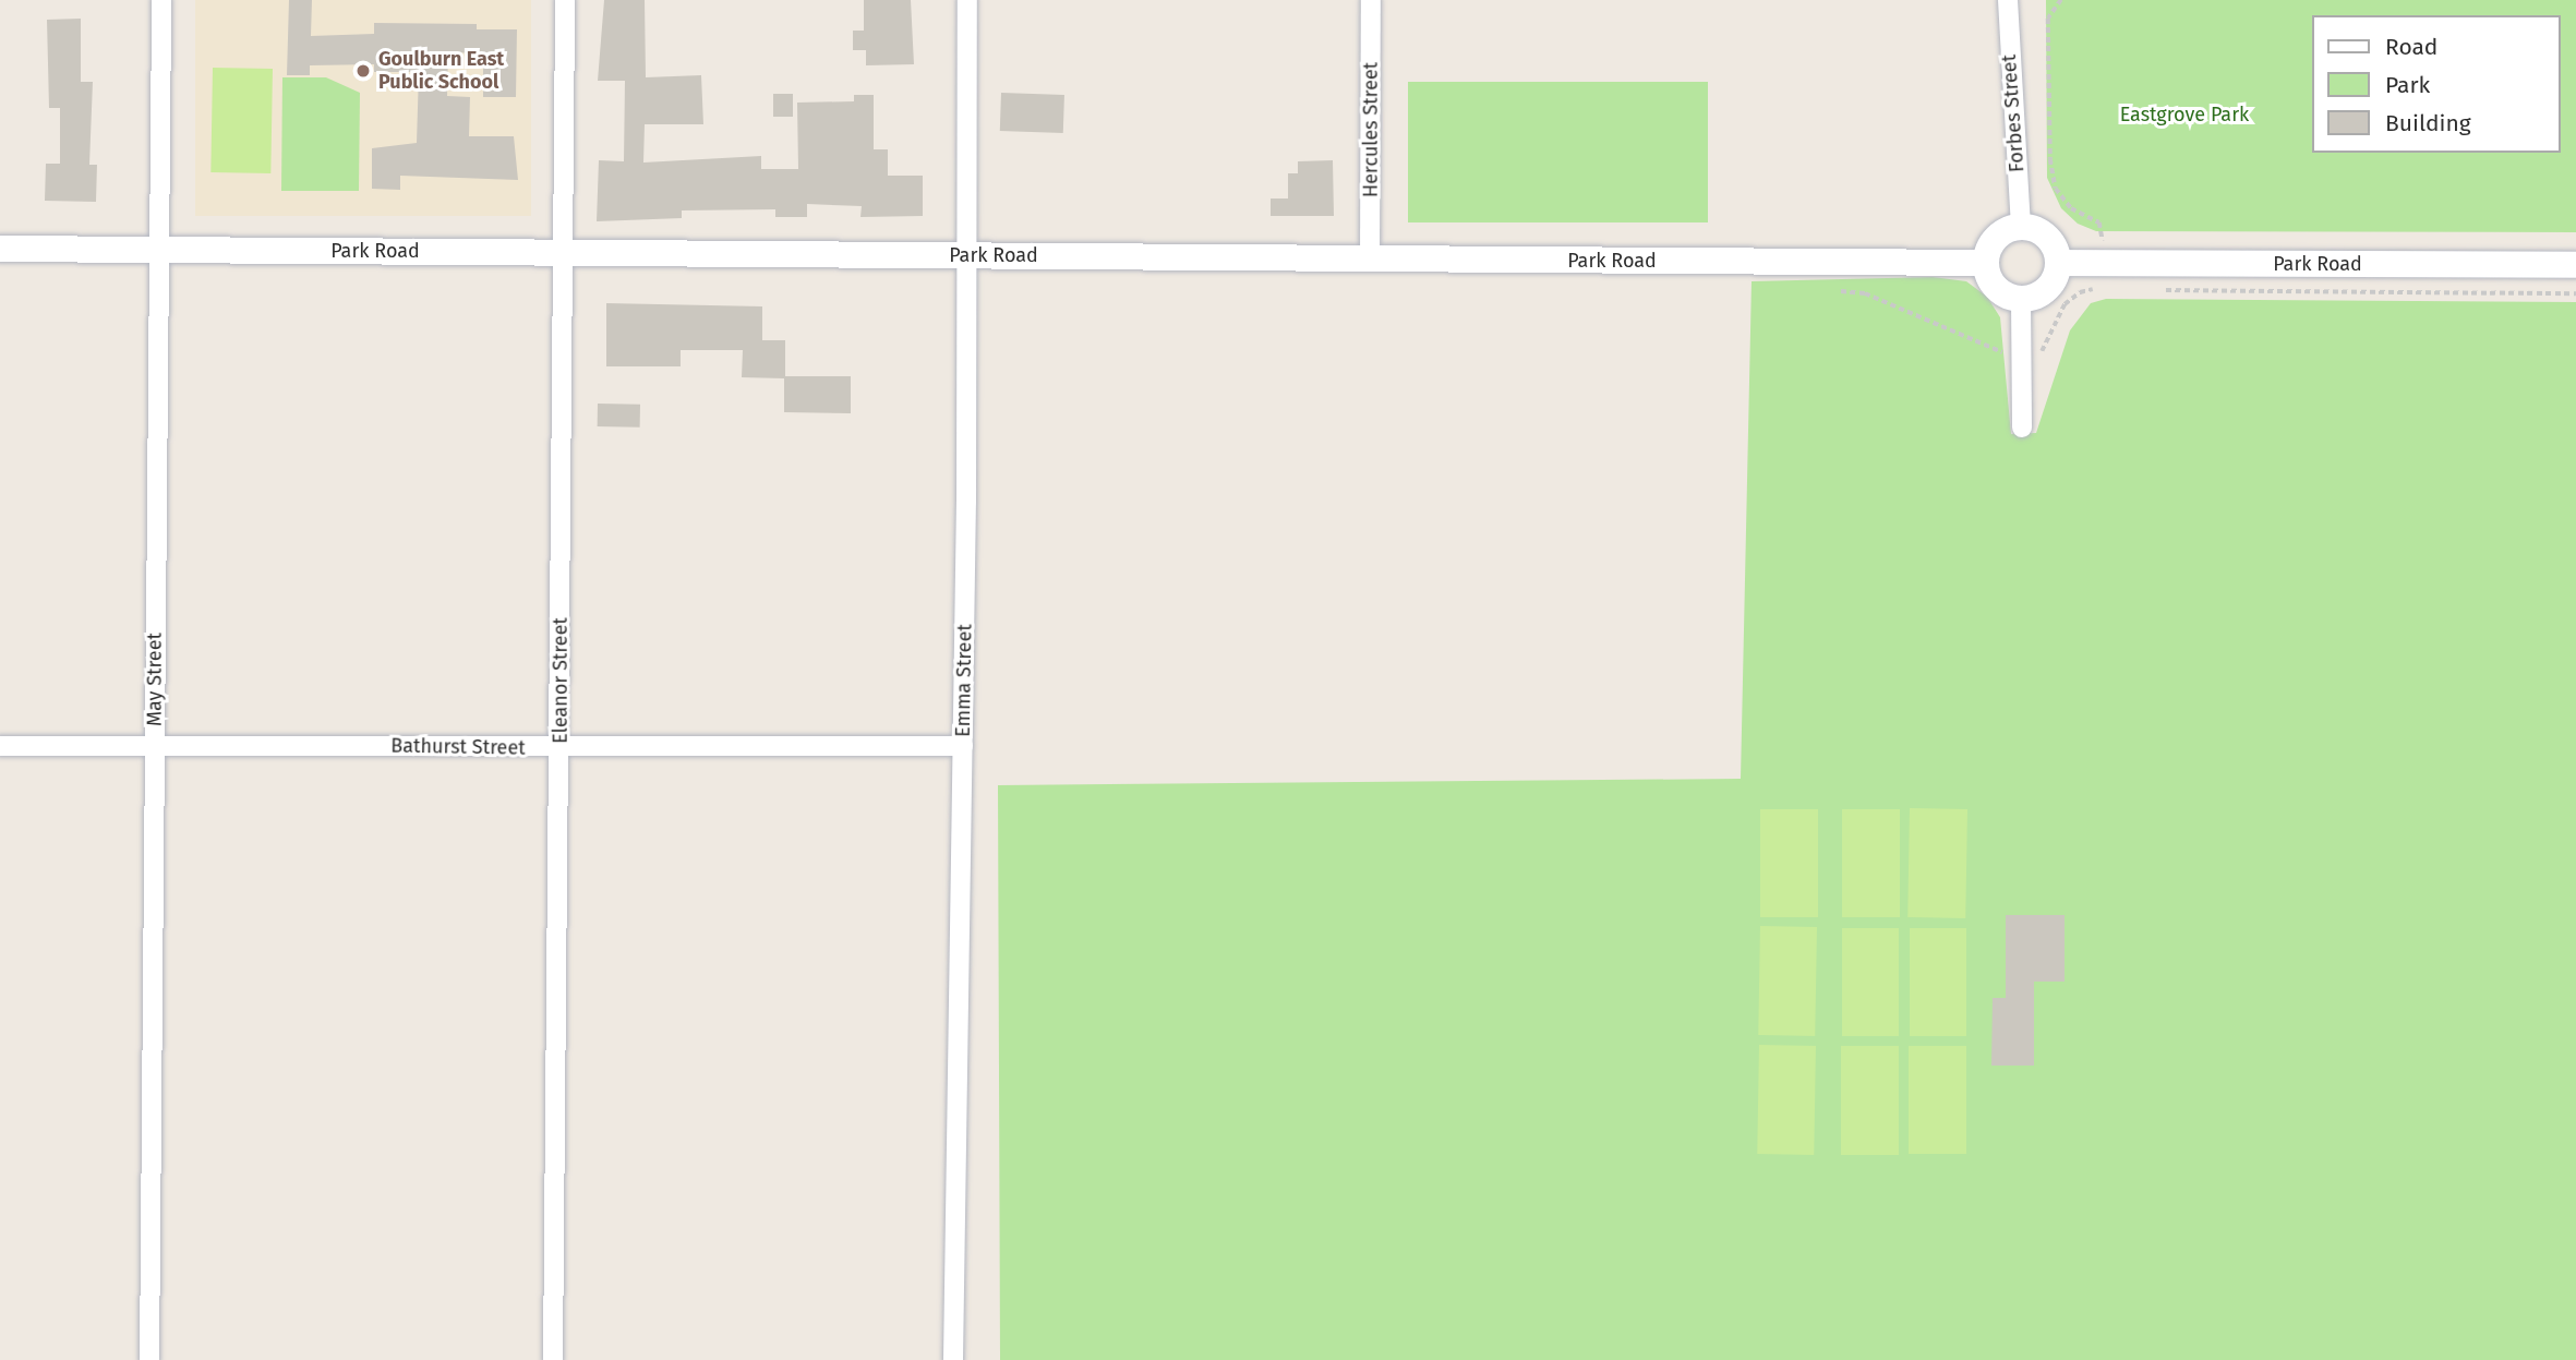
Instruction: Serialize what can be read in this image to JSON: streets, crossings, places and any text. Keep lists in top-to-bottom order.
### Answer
{
  "streets": {
    "street": [
      "Forbes Street",
      "Hercules Street",
      "Park Road",
      "May Street",
      "Eleanor Street",
      "Emma Street",
      "Bathurst Street"
    ]
  },
  "crossings": [
    ["Forbes Street", "Park Road"],
    ["Hercules Street", "Park Road"],
    ["Park Road", "May Street"],
    ["Park Road", "Eleanor Street"],
    ["Park Road", "Emma Street"],
    ["May Street", "Bathurst Street"],
    ["Eleanor Street", "Bathurst Street"],
    ["Emma Street", "Bathurst Street"]
  ],
  "parks": ["Eastgrove Park"],
  "places": ["Goulburn East Public School"],
  "legend": ["Road", "Park", "Building"]
}
